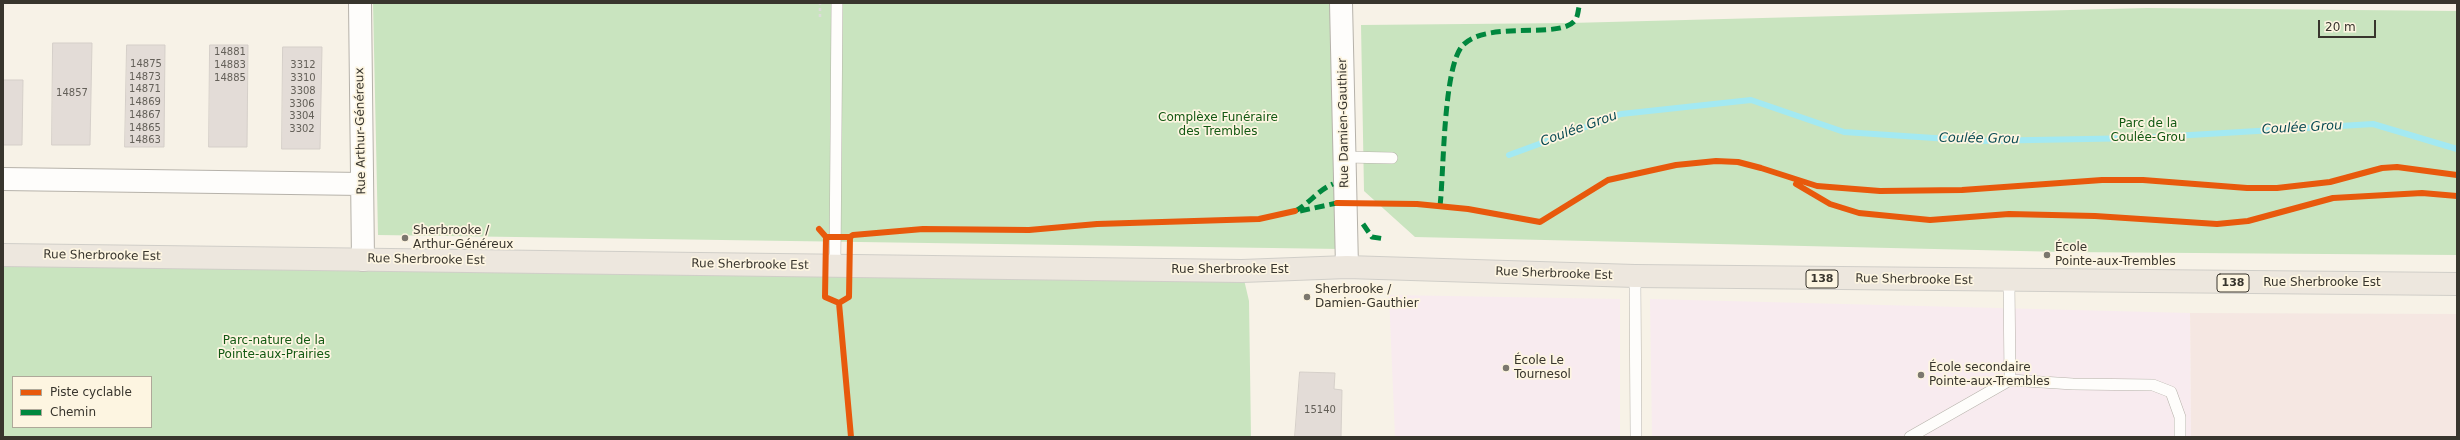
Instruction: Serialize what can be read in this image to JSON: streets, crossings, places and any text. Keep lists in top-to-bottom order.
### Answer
{
  "streets": {
    "main road": ["Rue Sherbrooke Est", "138"],
    "street": ["Rue Damien-Gauthier", "Rue Arthur-Généreux"]
  },
  "crossings": [
    ["Rue Damien-Gauthier", "Rue Sherbrooke Est"],
    ["Rue Arthur-Généreux", "Rue Sherbrooke Est"]
  ],
  "water": ["Coulée Grou"],
  "parks": ["Complèxe Funéraire des Trembles", "Parc de la Coulée-Grou", "Parc-nature de la Pointe-aux-Prairies"],
  "places": [
    "Sherbrooke / Arthur-Généreux",
    "École Pointe-aux-Trembles",
    "Sherbrooke / Damien-Gauthier",
    "École Le Tournesol",
    "École secondaire Pointe-aux-Trembles"
  ],
  "house_numbers": [
    "14881",
    "14875",
    "14883",
    "3312",
    "14873",
    "14885",
    "3310",
    "14871",
    "3308",
    "14857",
    "14869",
    "3306",
    "14867",
    "3304",
    "14865",
    "3302",
    "14863",
    "15140"
  ],
  "legend": ["Piste cyclable", "Chemin"],
  "scale_bar": "20 m"
}
